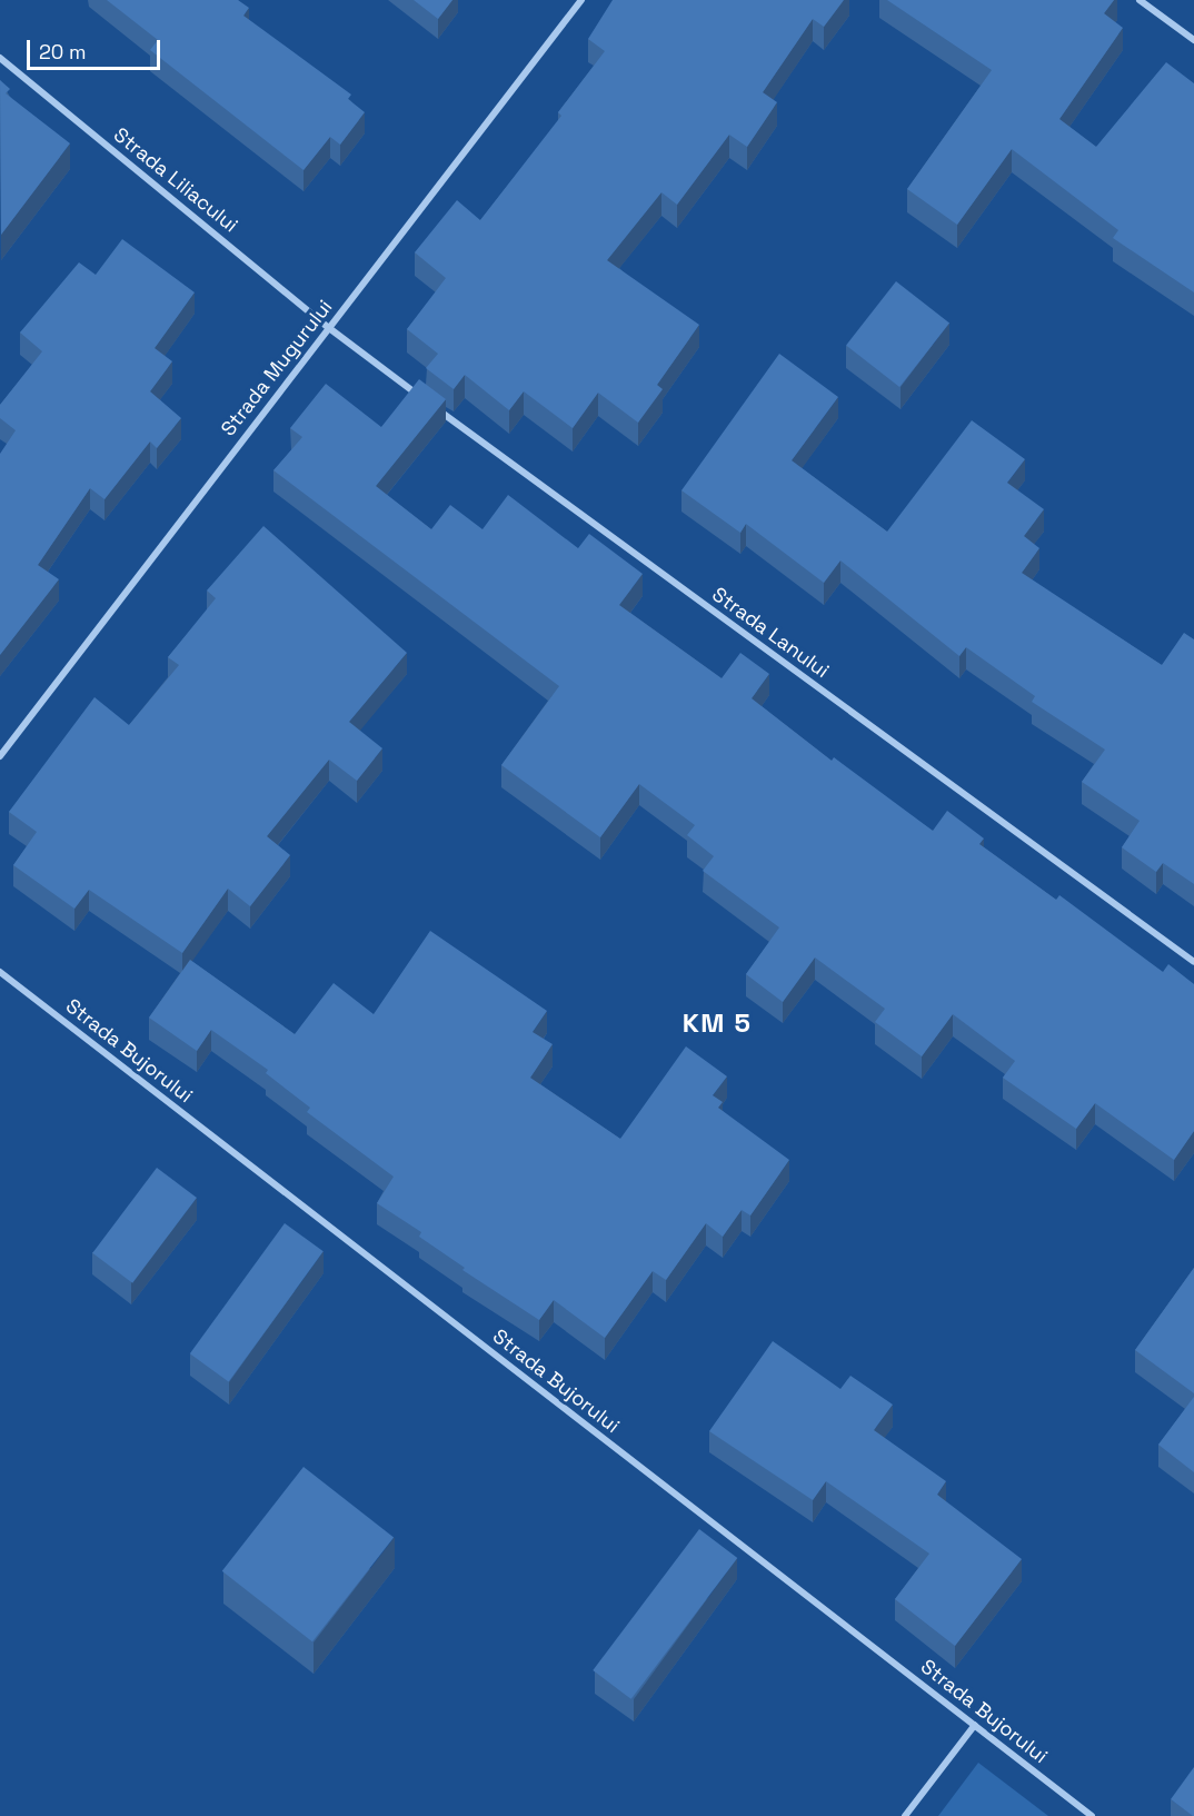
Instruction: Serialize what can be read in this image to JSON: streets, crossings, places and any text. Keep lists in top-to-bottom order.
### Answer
{
  "streets": {
    "street": [
      "Strada Liliacului",
      "Strada Mugurului",
      "Strada Lanului",
      "Strada Bujorului"
    ]
  },
  "crossings": [
    ["Strada Liliacului", "Strada Mugurului"]
  ],
  "districts": ["KM 5"],
  "scale_bar": "20 m"
}
